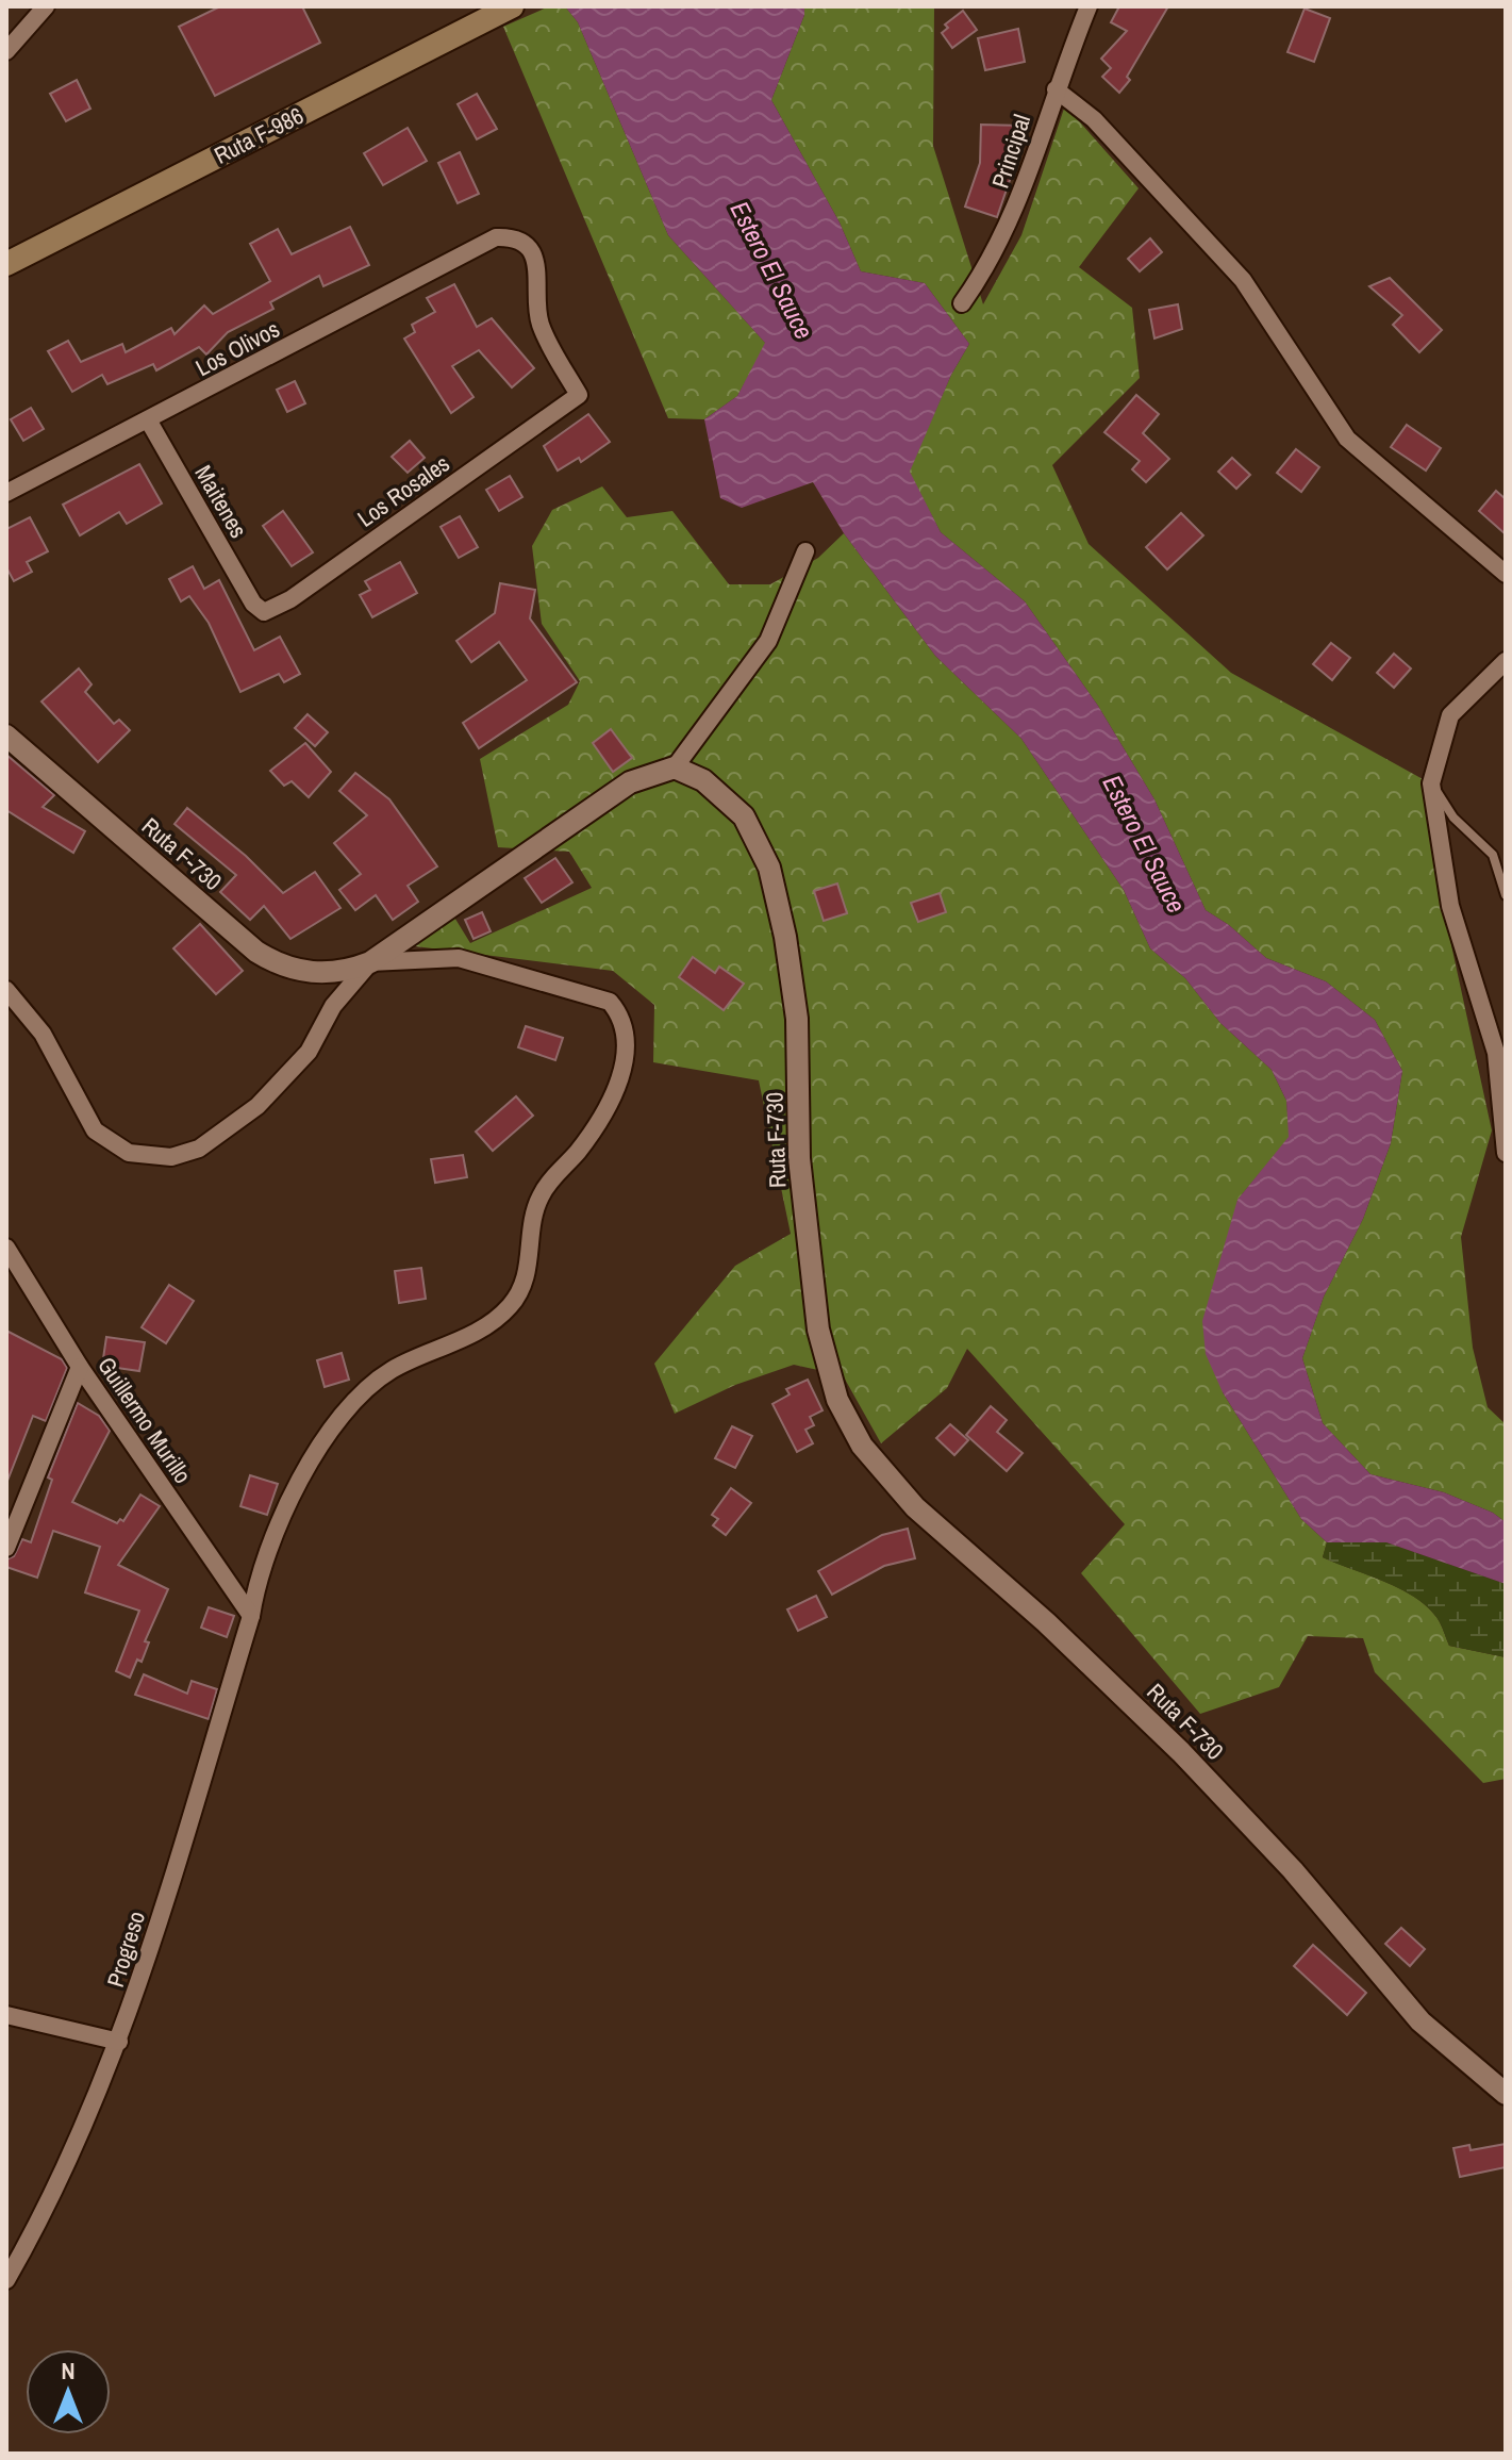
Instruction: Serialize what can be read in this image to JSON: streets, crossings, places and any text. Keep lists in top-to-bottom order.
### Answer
{
  "streets": {
    "main road": ["Ruta F-986"],
    "street": [
      "Principal",
      "Los Olivos",
      "Los Rosales",
      "Maitenes",
      "Ruta F-730",
      "Guillermo Murillo",
      "Progreso"
    ]
  },
  "crossings": [
    ["Los Olivos", "Los Rosales"],
    ["Los Olivos", "Maitenes"],
    ["Los Rosales", "Maitenes"],
    ["Ruta F-730", "Progreso"],
    ["Guillermo Murillo", "Progreso"]
  ],
  "water": ["Estero El Sauce"],
  "north": "top"
}
